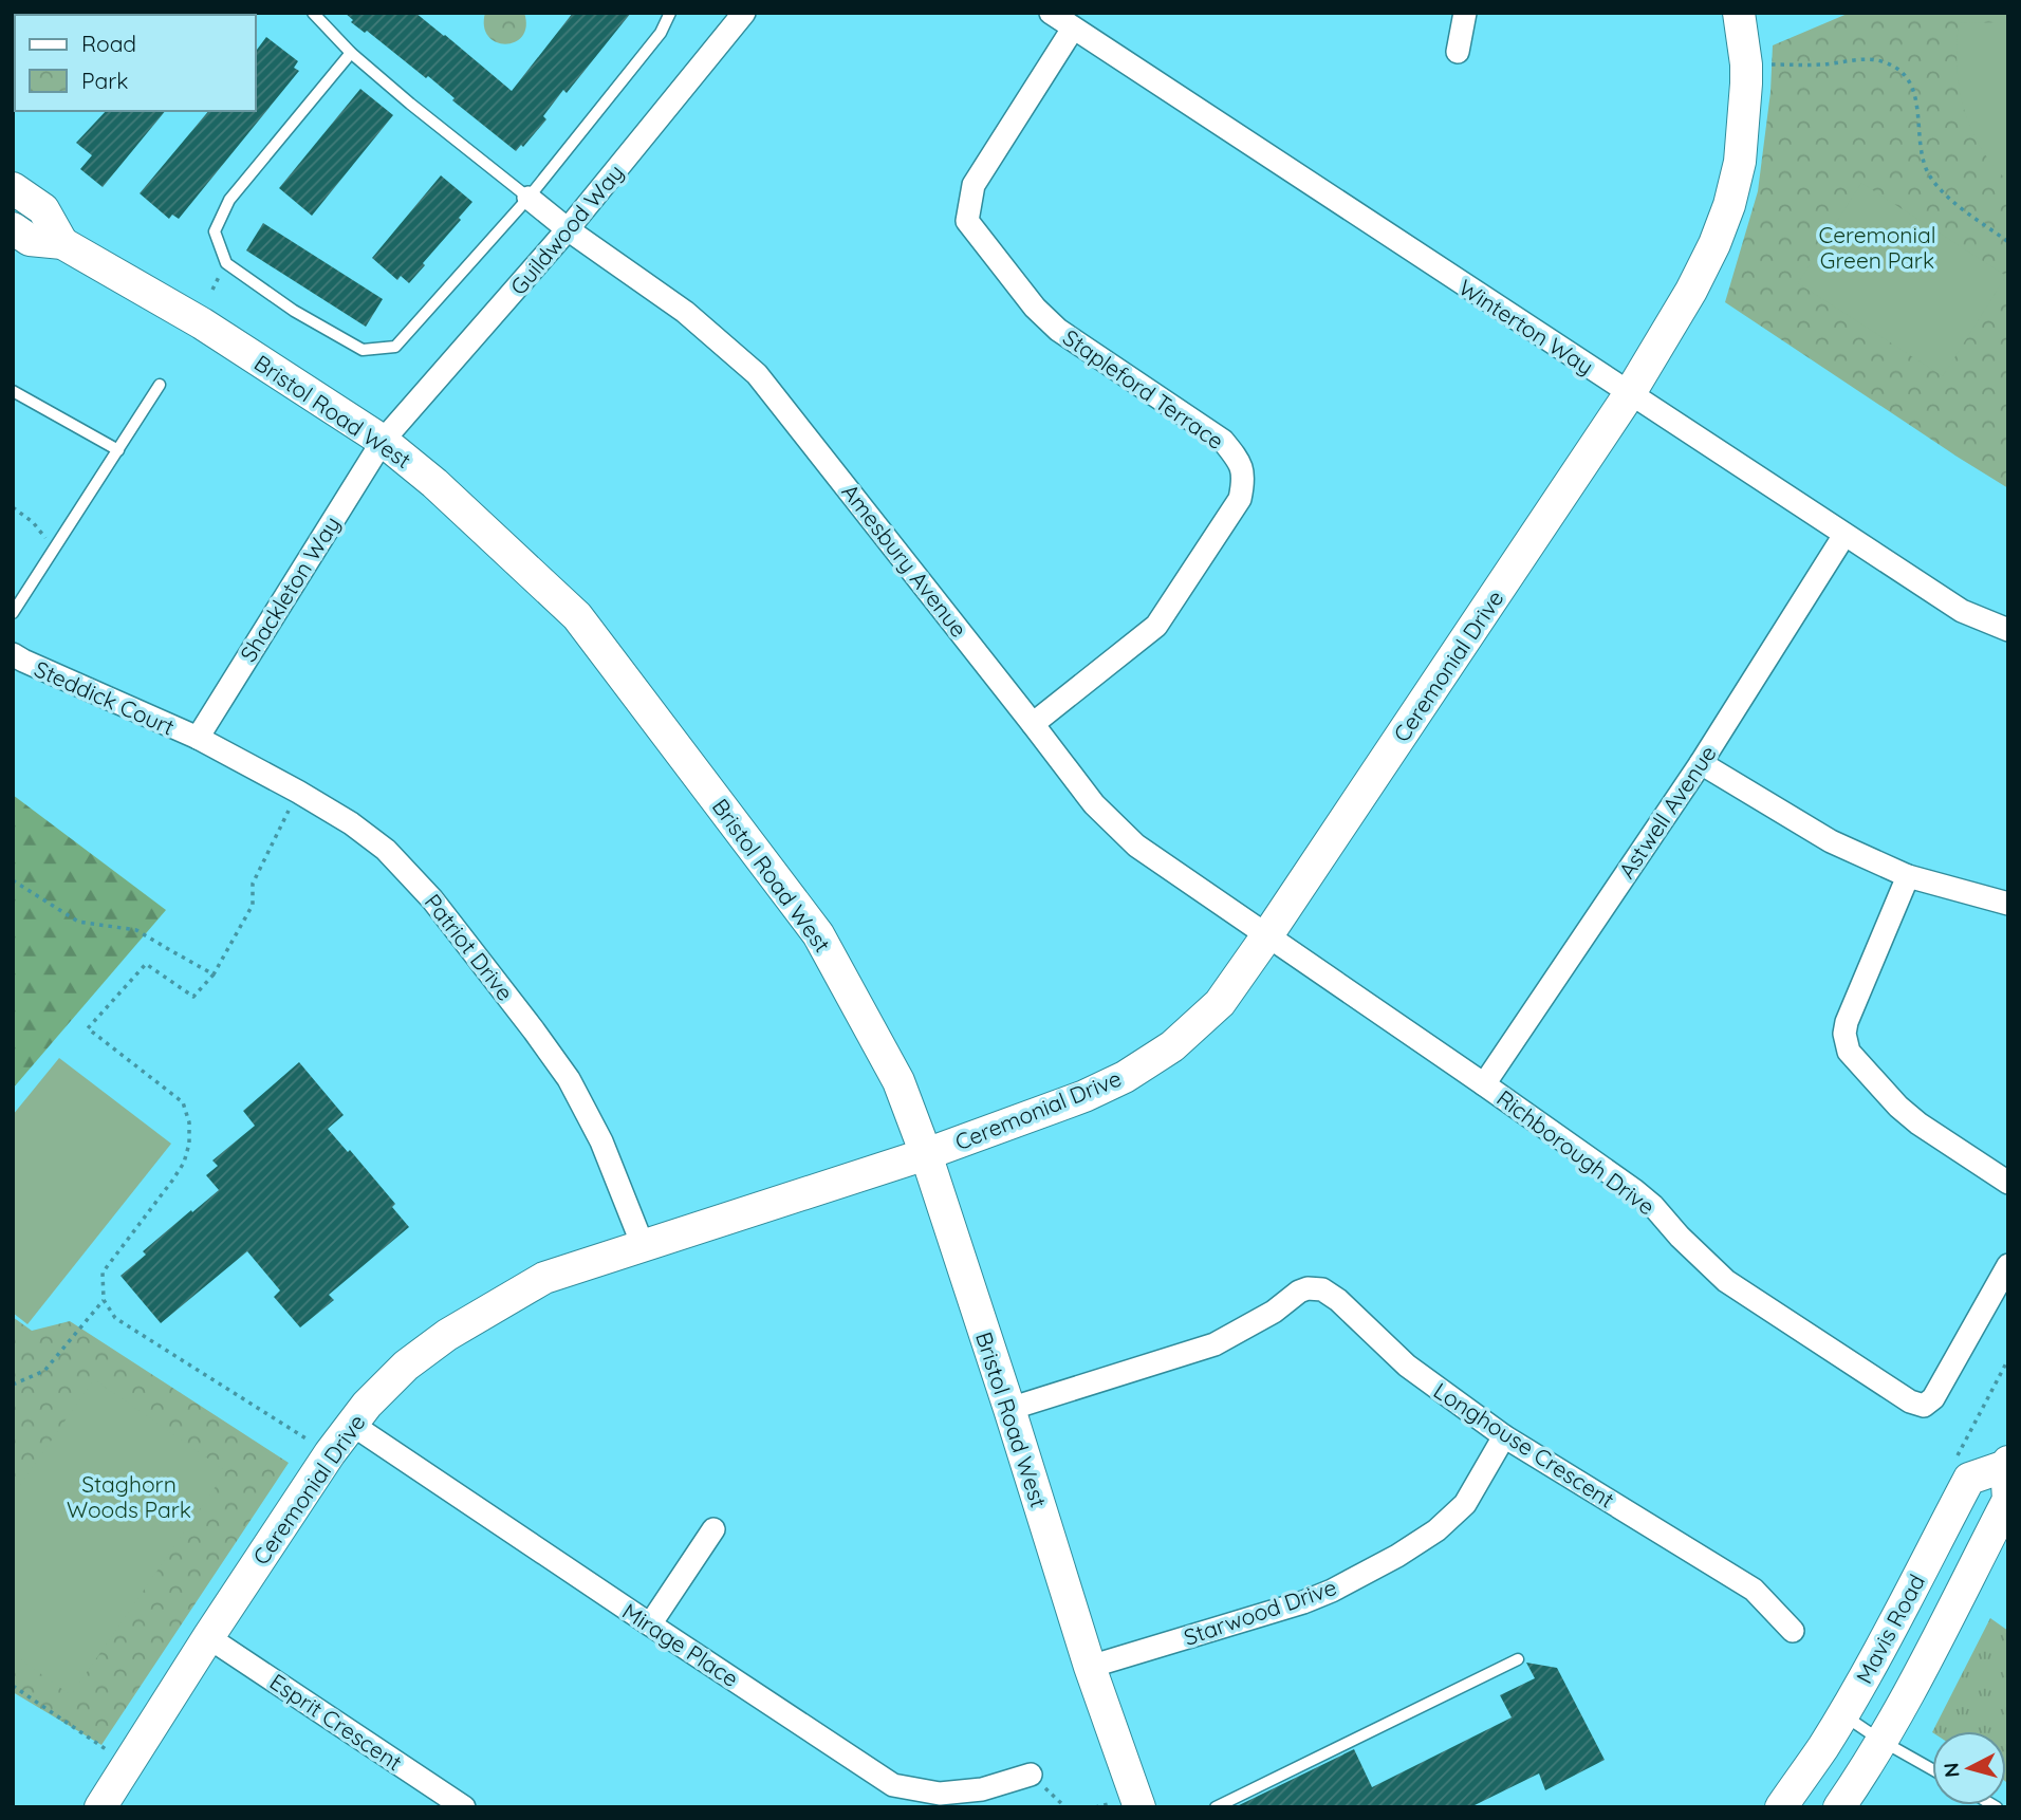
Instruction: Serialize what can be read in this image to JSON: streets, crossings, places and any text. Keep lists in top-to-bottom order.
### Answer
{
  "streets": {
    "street": [
      "Guildwood Way",
      "Winterton Way",
      "Stapleford Terrace",
      "Bristol Road West",
      "Amesbury Avenue",
      "Shackleton Way",
      "Ceremonial Drive",
      "Steddick Court",
      "Astwell Avenue",
      "Patriot Drive",
      "Richborough Drive",
      "Longhouse Crescent",
      "Starwood Drive",
      "Mavis Road",
      "Mirage Place",
      "Esprit Crescent"
    ]
  },
  "crossings": [
    ["Guildwood Way", "Bristol Road West"],
    ["Guildwood Way", "Amesbury Avenue"],
    ["Guildwood Way", "Shackleton Way"],
    ["Winterton Way", "Stapleford Terrace"],
    ["Winterton Way", "Ceremonial Drive"],
    ["Winterton Way", "Astwell Avenue"],
    ["Stapleford Terrace", "Amesbury Avenue"],
    ["Bristol Road West", "Shackleton Way"],
    ["Bristol Road West", "Ceremonial Drive"],
    ["Bristol Road West", "Longhouse Crescent"],
    ["Bristol Road West", "Starwood Drive"],
    ["Amesbury Avenue", "Ceremonial Drive"],
    ["Amesbury Avenue", "Richborough Drive"],
    ["Shackleton Way", "Steddick Court"],
    ["Shackleton Way", "Patriot Drive"],
    ["Ceremonial Drive", "Patriot Drive"],
    ["Ceremonial Drive", "Richborough Drive"],
    ["Ceremonial Drive", "Mirage Place"],
    ["Ceremonial Drive", "Esprit Crescent"],
    ["Steddick Court", "Patriot Drive"],
    ["Astwell Avenue", "Richborough Drive"],
    ["Longhouse Crescent", "Starwood Drive"]
  ],
  "parks": ["Ceremonial Green Park", "Staghorn Woods Park"],
  "legend": ["Road", "Park"],
  "north": "left"
}
